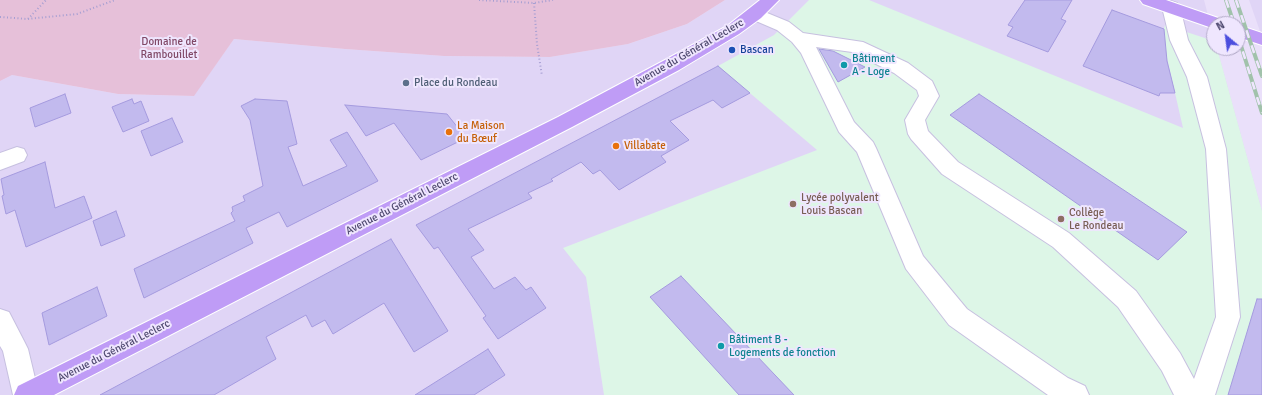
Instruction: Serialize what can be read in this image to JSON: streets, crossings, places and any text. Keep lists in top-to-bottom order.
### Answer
{
  "streets": {
    "main road": ["Avenue du Général Leclerc"]
  },
  "parks": ["Domaine de Rambouillet"],
  "places": [
    "Bascan",
    "Bâtiment A - Loge",
    "Place du Rondeau",
    "La Maison du Bœuf",
    "Villabate",
    "Lycée polyvalent Louis Bascan",
    "Collège Le Rondeau",
    "Bâtiment B - Logements de fonction"
  ],
  "north": "top left"
}
